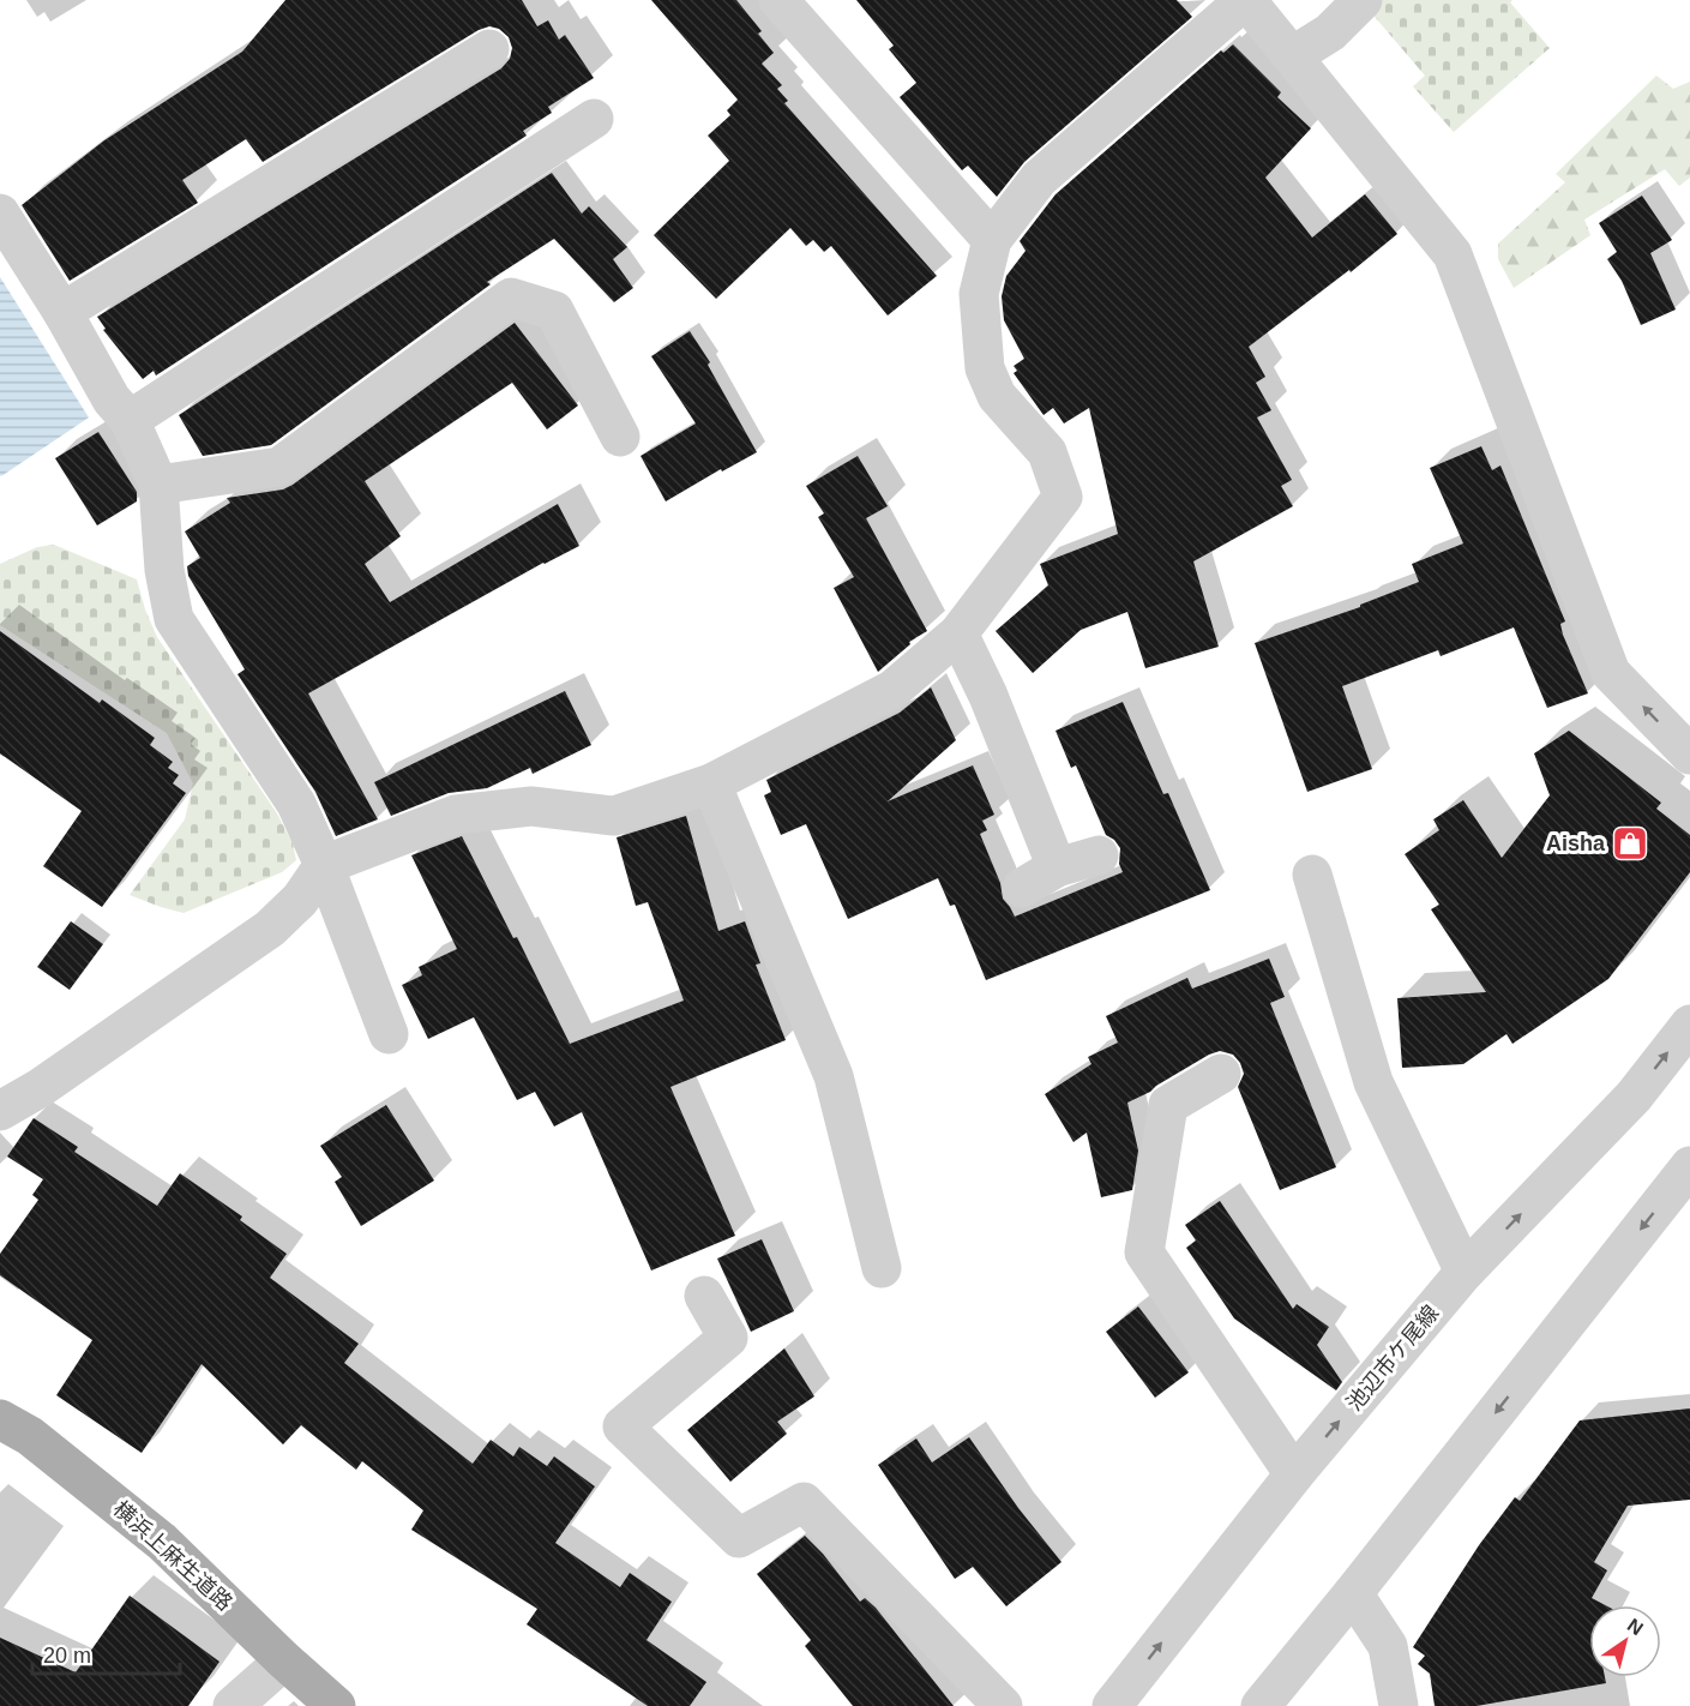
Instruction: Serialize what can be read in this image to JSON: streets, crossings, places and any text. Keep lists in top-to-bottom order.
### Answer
{
  "streets": {
    "main road": ["横浜上麻生道路"],
    "street": ["池辺市ケ尾線"]
  },
  "places": {
    "shop": ["Aisha"]
  },
  "scale_bar": "20 m",
  "north": "top right"
}
